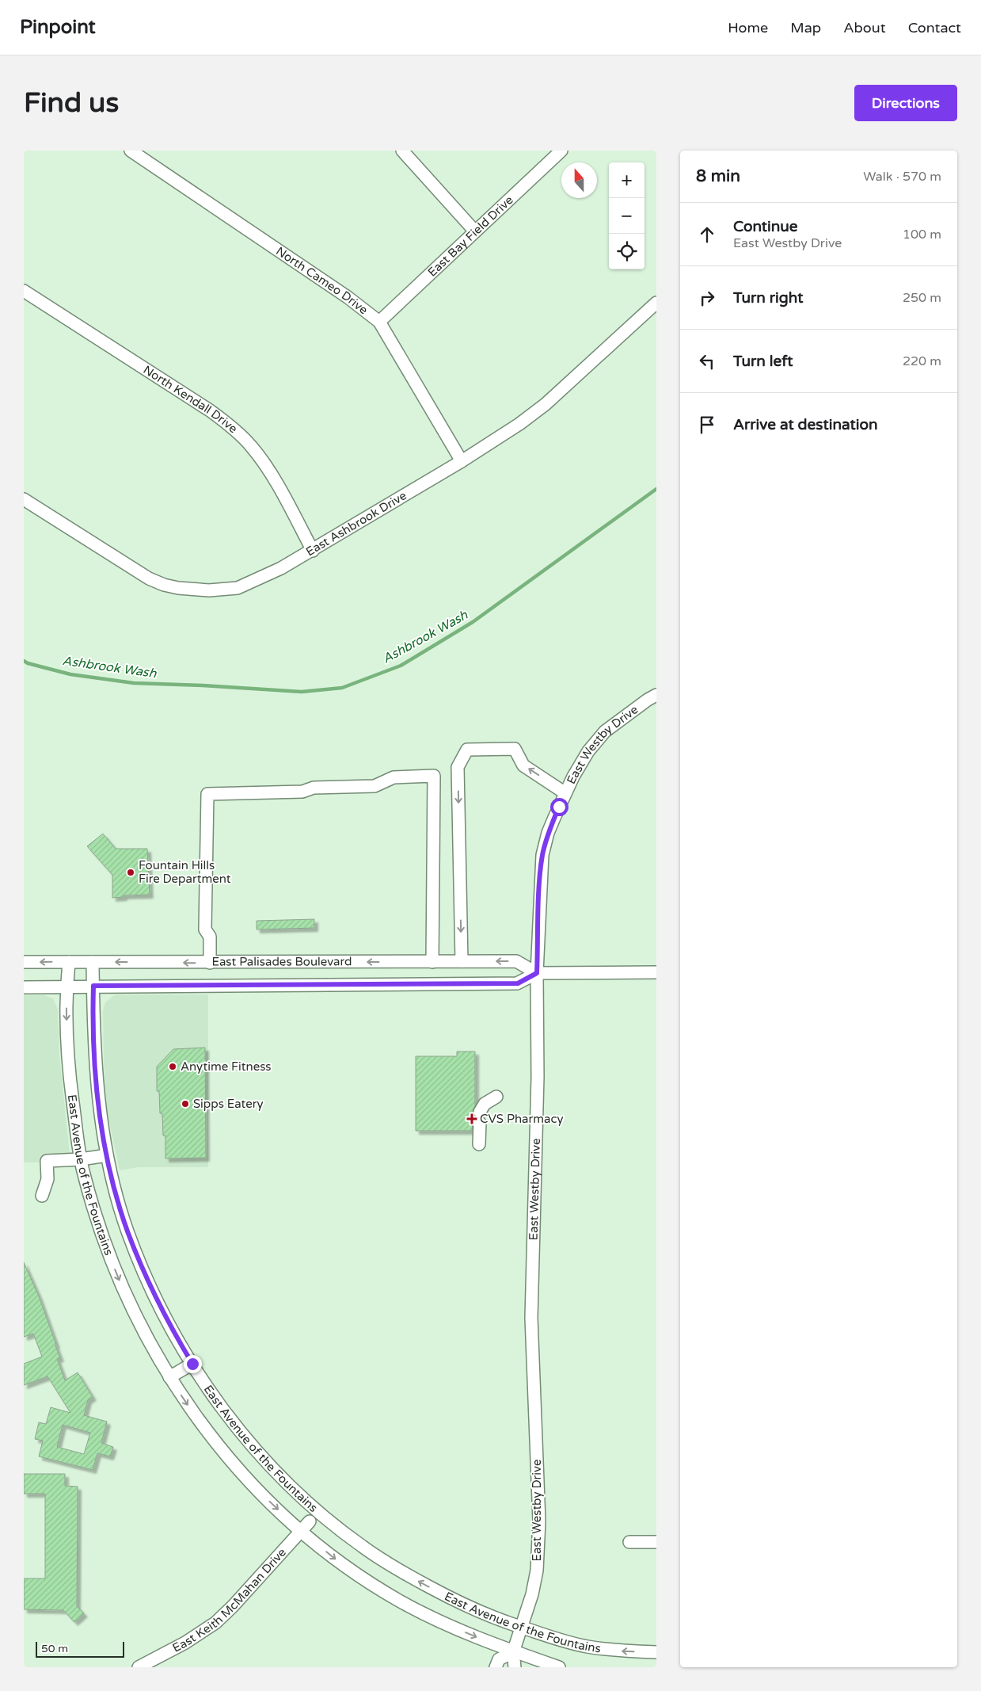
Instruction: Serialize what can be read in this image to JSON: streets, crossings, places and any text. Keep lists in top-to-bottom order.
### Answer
{
  "streets": {
    "street": [
      "East Bay Field Drive",
      "North Cameo Drive",
      "North Kendall Drive",
      "East Ashbrook Drive",
      "East Westby Drive",
      "East Palisades Boulevard",
      "East Avenue of the Fountains",
      "East Keith McMahan Drive"
    ]
  },
  "crossings": [
    ["East Bay Field Drive", "North Cameo Drive"],
    ["North Cameo Drive", "East Ashbrook Drive"],
    ["North Kendall Drive", "East Ashbrook Drive"],
    ["East Westby Drive", "East Palisades Boulevard"],
    ["East Westby Drive", "East Avenue of the Fountains"],
    ["East Palisades Boulevard", "East Avenue of the Fountains"],
    ["East Avenue of the Fountains", "East Keith McMahan Drive"]
  ],
  "water": ["Ashbrook Wash"],
  "places": {
    "other": ["Fountain Hills Fire Department", "Anytime Fitness", "Sipps Eatery"],
    "health": ["CVS Pharmacy"]
  },
  "scale_bar": "50 m",
  "north": "top",
  "page": {
    "header": "Pinpoint",
    "nav": [
      "Home",
      "Map",
      "About",
      "Contact"
    ],
    "buttons": "Directions",
    "title": "Find us",
    "heading": ["8 min", "Walk · 570 m"],
    "map_buttons": ["+", "−"],
    "list": [
      ["Continue", "East Westby Drive", "100 m"],
      ["Turn right", "250 m"],
      ["Turn left", "220 m"],
      "Arrive at destination"
    ],
    "scale": "50 m"
  }
}
